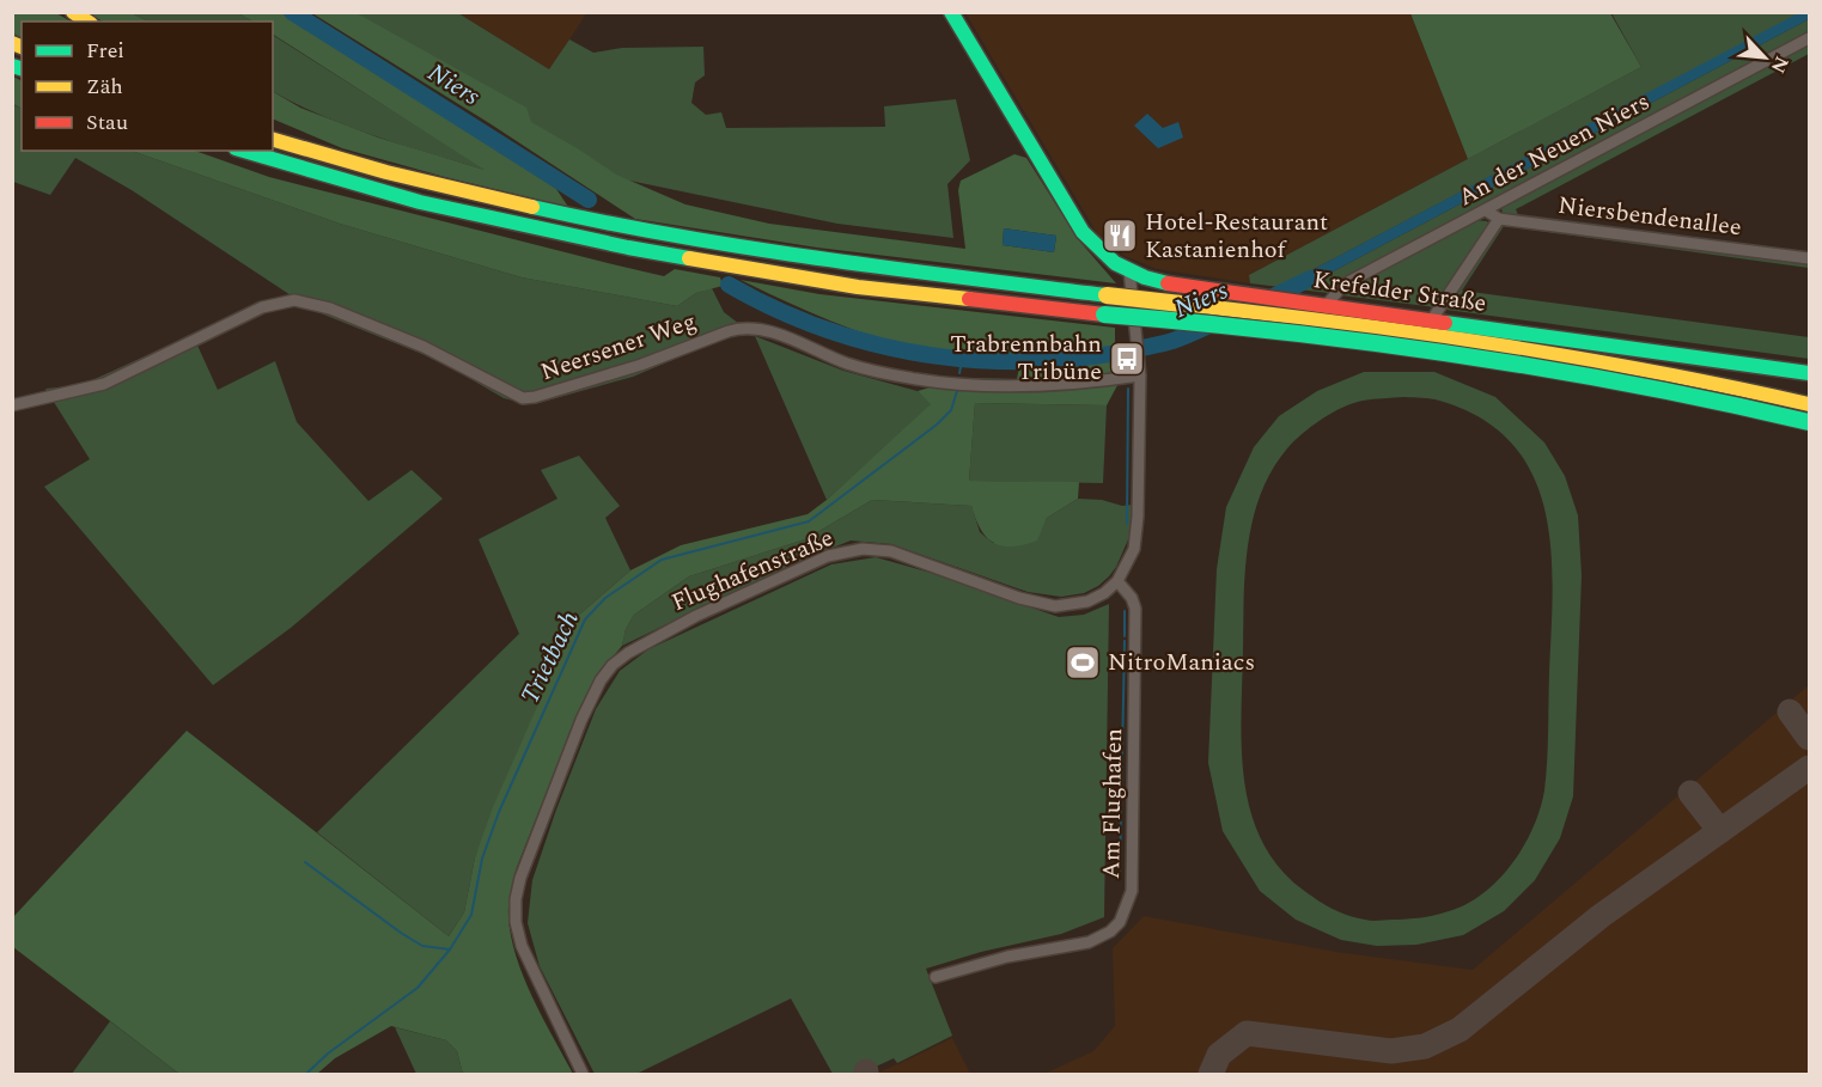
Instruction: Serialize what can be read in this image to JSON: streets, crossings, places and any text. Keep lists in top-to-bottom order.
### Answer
{
  "streets": {
    "main road": ["Krefelder Straße"],
    "street": [
      "An der Neuen Niers",
      "Niersbendenallee",
      "Neersener Weg",
      "Flughafenstraße",
      "Am Flughafen"
    ]
  },
  "crossings": [
    ["An der Neuen Niers", "Niersbendenallee"],
    ["An der Neuen Niers", "Krefelder Straße"],
    ["Krefelder Straße", "Flughafenstraße"],
    ["Neersener Weg", "Flughafenstraße"],
    ["Flughafenstraße", "Am Flughafen"]
  ],
  "water": ["Niers", "Trietbach"],
  "places": {
    "restaurant": ["Hotel-Restaurant Kastanienhof"],
    "bus stop": ["Trabrennbahn Tribüne"],
    "sports": ["NitroManiacs"]
  },
  "legend": ["Frei", "Zäh", "Stau"],
  "north": "bottom right"
}
